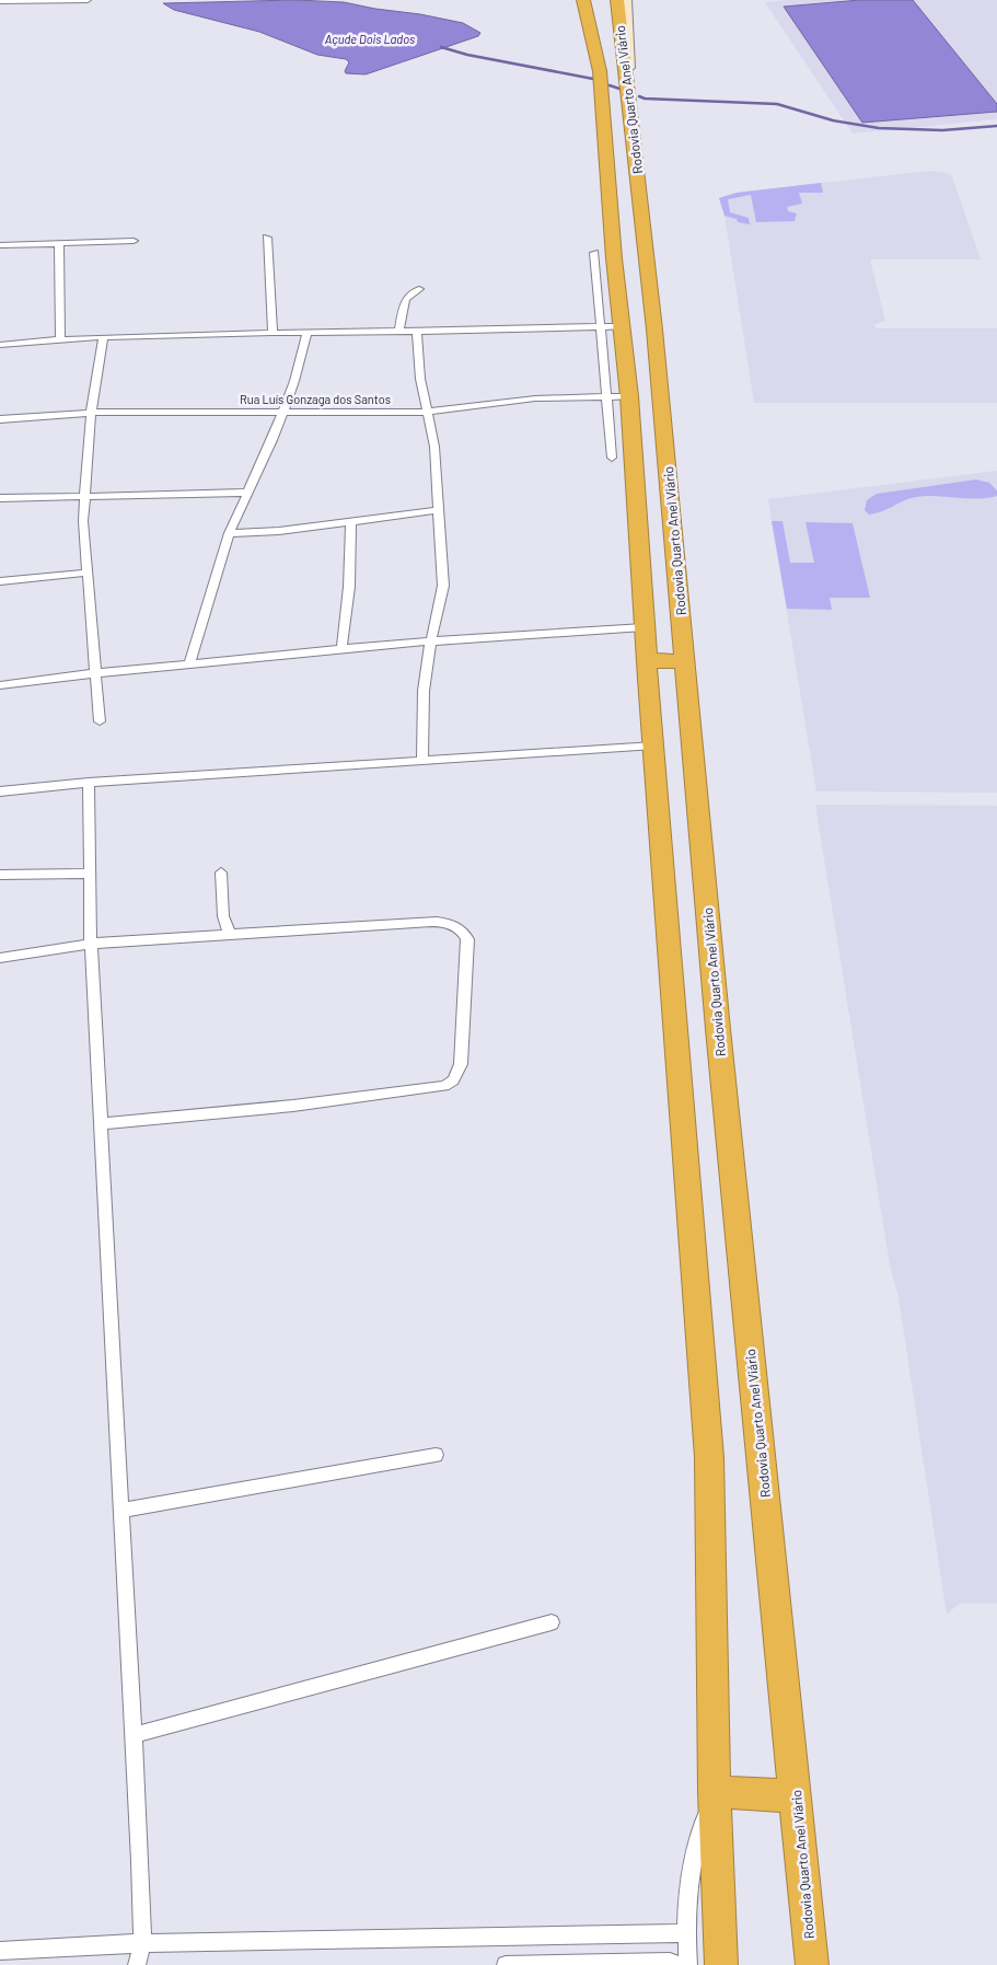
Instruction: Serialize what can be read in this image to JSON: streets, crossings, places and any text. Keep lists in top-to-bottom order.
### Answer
{
  "streets": {
    "highway": ["Rodovia Quarto Anel Viário"],
    "street": ["Rua Luís Gonzaga dos Santos"]
  },
  "crossings": [
    ["Rodovia Quarto Anel Viário", "Rua Luís Gonzaga dos Santos"]
  ],
  "water": ["Açude Dois Lados"]
}
